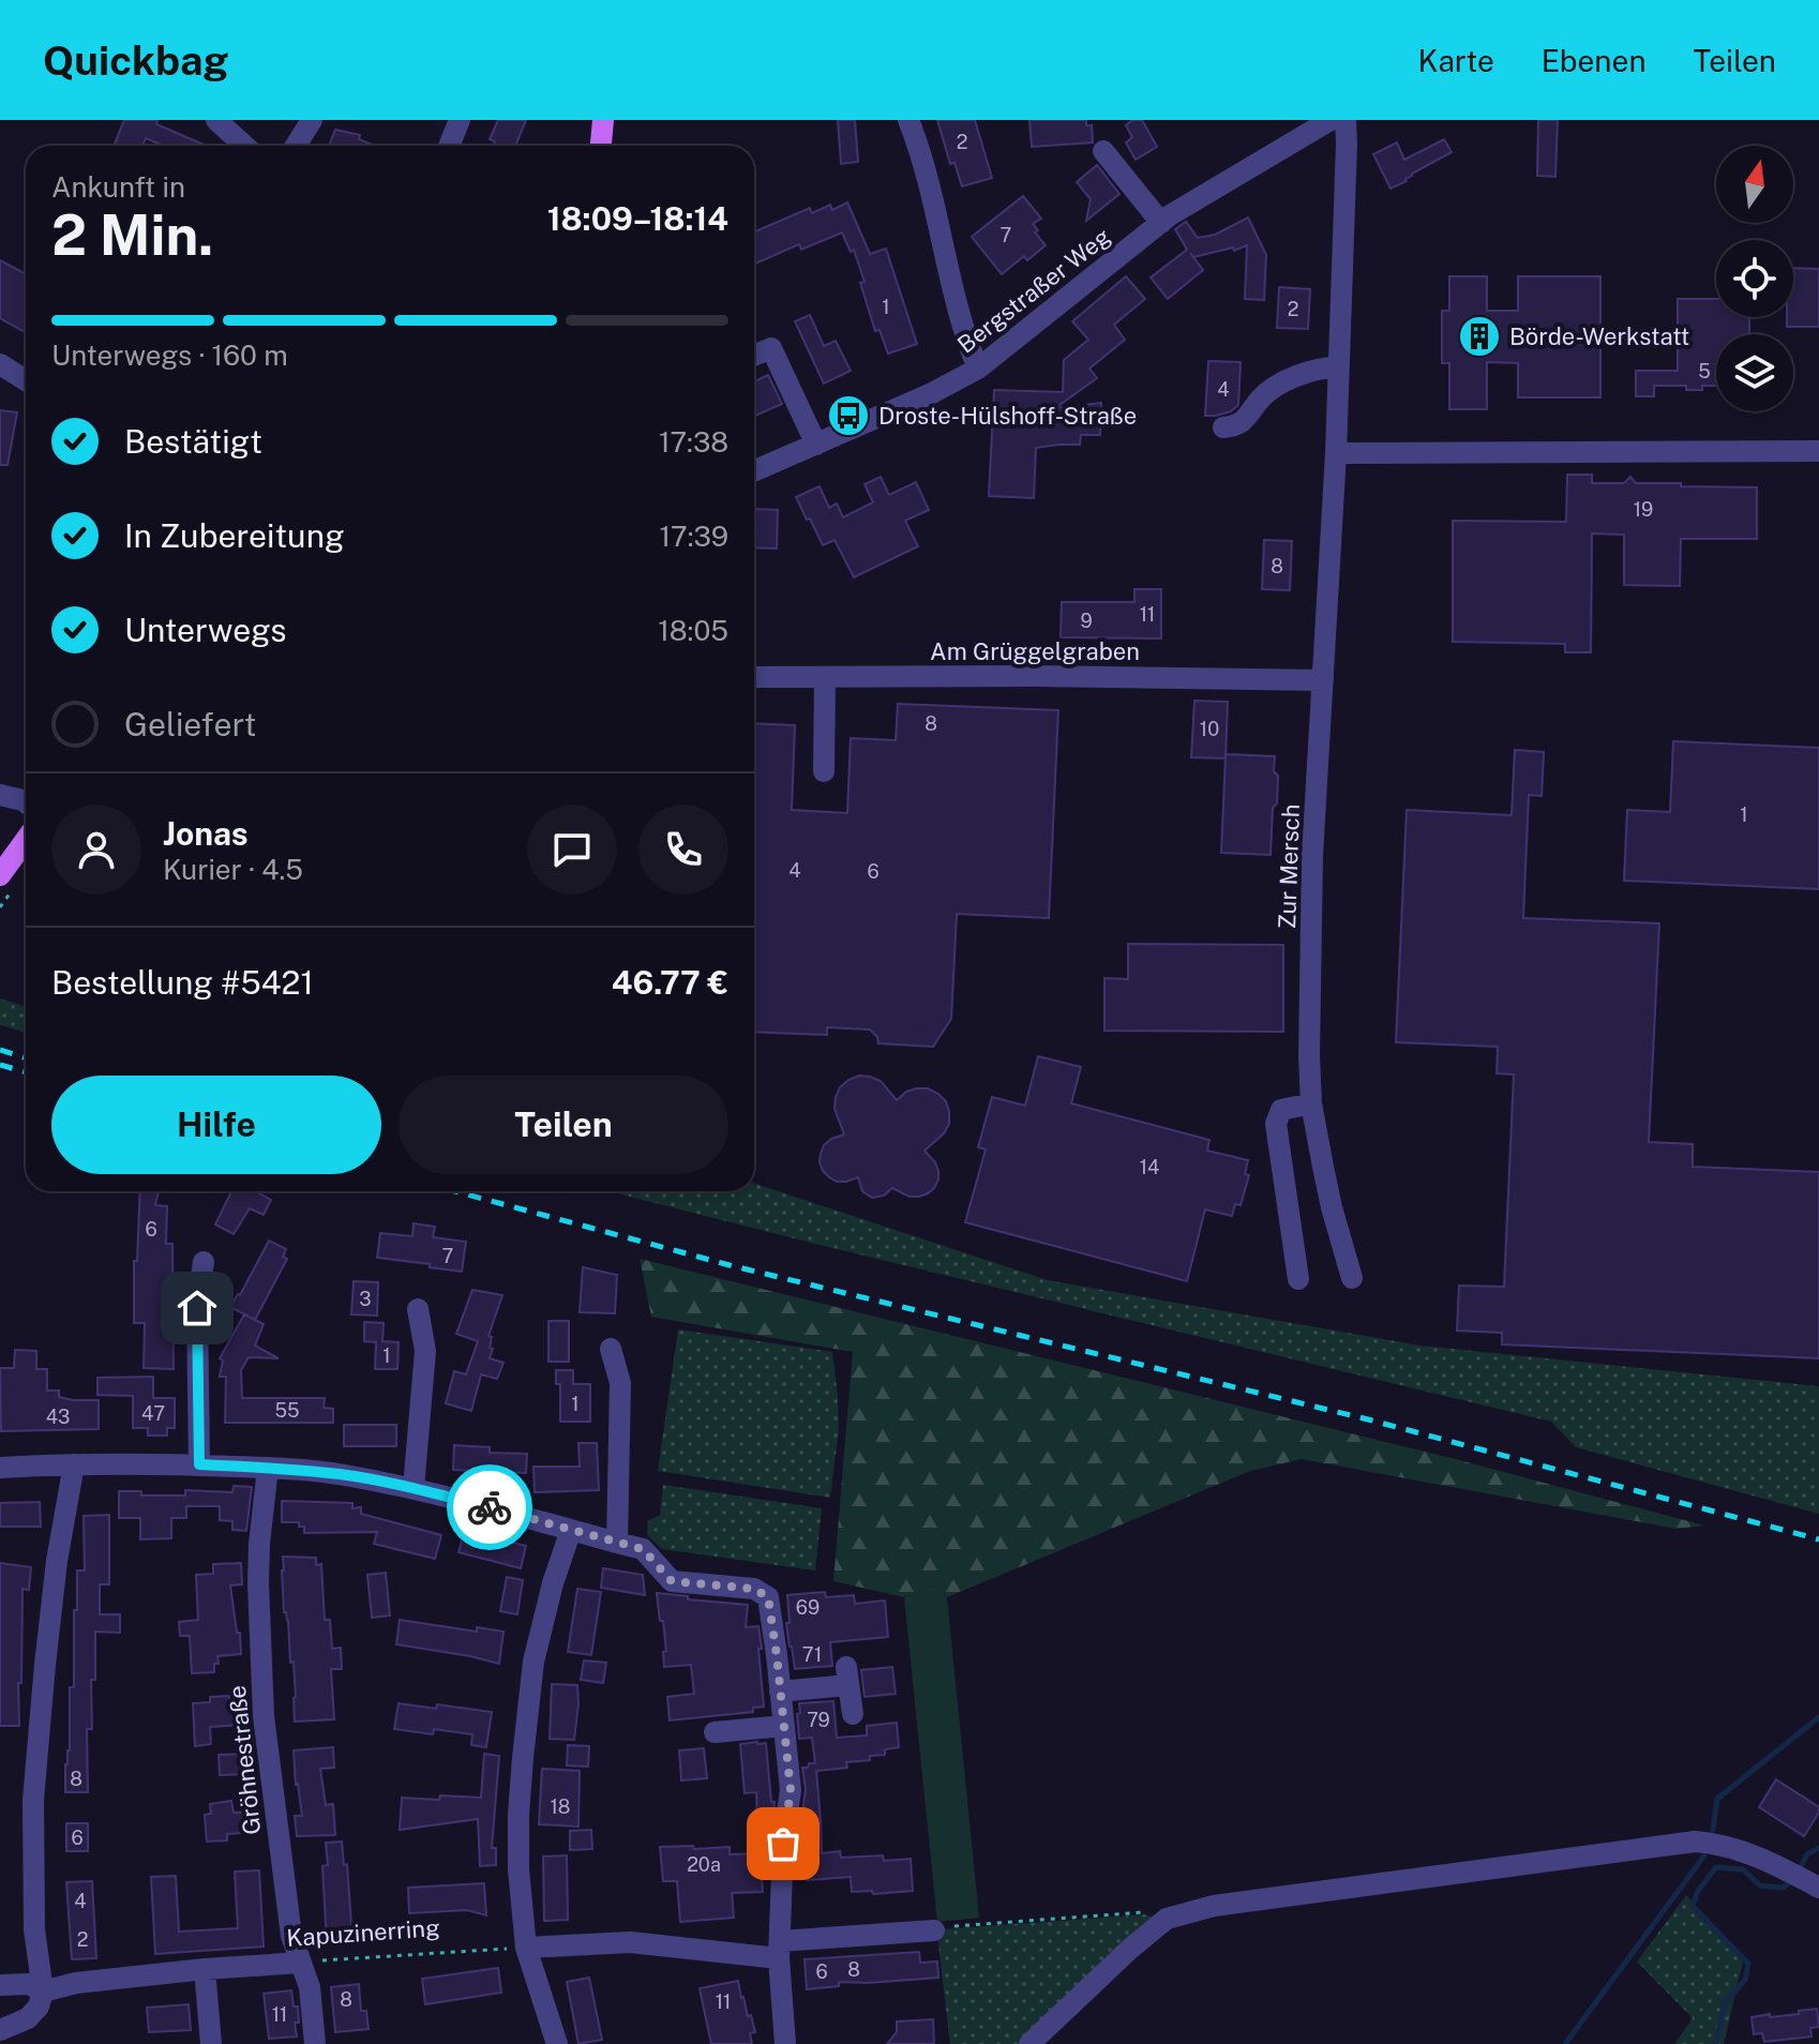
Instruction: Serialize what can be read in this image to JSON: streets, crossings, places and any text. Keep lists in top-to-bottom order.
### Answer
{
  "streets": {
    "street": [
      "Bergstraßer Weg",
      "Am Grüggelgraben",
      "Zur Mersch",
      "Gröhnestraße",
      "Kapuzinerring"
    ]
  },
  "crossings": [
    ["Am Grüggelgraben", "Zur Mersch"],
    ["Gröhnestraße", "Kapuzinerring"]
  ],
  "places": {
    "building": ["Börde-Werkstatt"],
    "bus stop": ["Droste-Hülshoff-Straße"]
  },
  "house_numbers": [
    "2",
    "7",
    "1",
    "2",
    "5",
    "4",
    "19",
    "8",
    "11",
    "9",
    "8",
    "10",
    "1",
    "4",
    "6",
    "14",
    "6",
    "7",
    "3",
    "1",
    "1",
    "55",
    "47",
    "43",
    "69",
    "71",
    "79",
    "8",
    "18",
    "6",
    "20a",
    "4",
    "2",
    "8",
    "6",
    "8",
    "11",
    "11"
  ],
  "north": "top",
  "page": {
    "header": "Quickbag",
    "nav": ["Karte", "Ebenen", "Teilen"],
    "heading": ["2 Min.", "Ankunft in", "18:09–18:14"],
    "panel": [
      "Jonas",
      "Kurier · 4.5",
      "Bestellung #5421",
      "46.77 €"
    ],
    "bar": "Unterwegs · 160 m",
    "list": [
      ["Bestätigt", "17:38"],
      ["In Zubereitung", "17:39"],
      ["Unterwegs", "18:05"],
      "Geliefert"
    ],
    "buttons": ["Hilfe", "Teilen"]
  }
}
